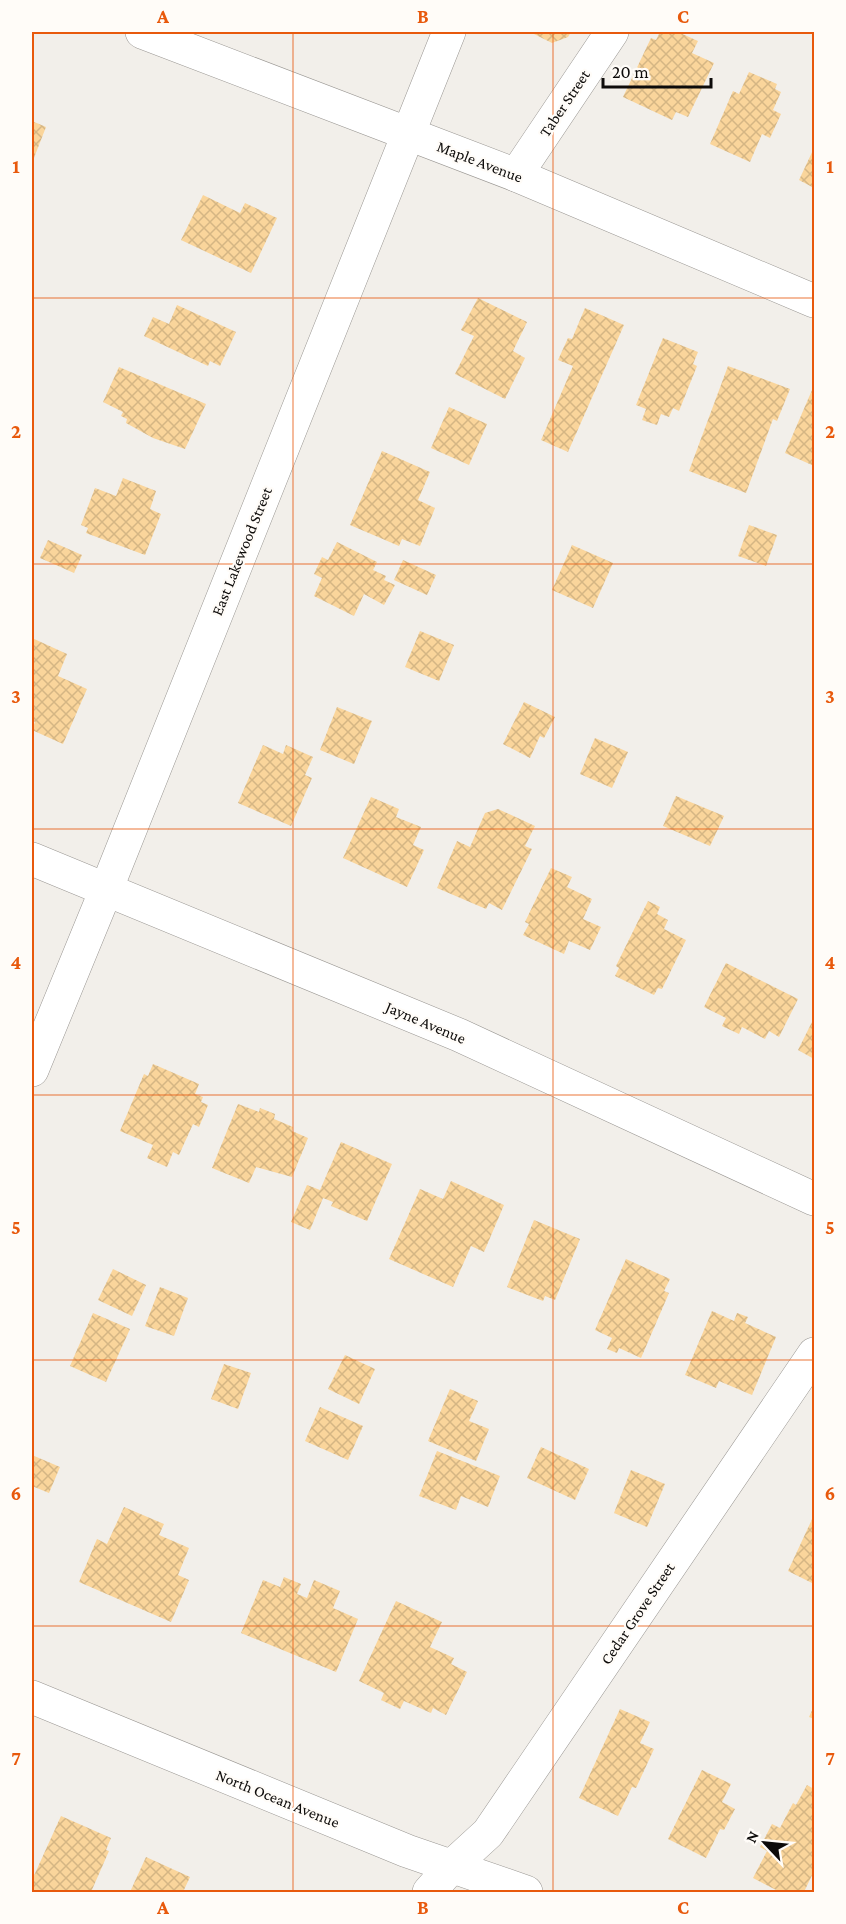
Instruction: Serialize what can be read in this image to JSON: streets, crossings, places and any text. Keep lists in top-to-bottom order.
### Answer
{
  "streets": {
    "street": [
      "Taber Street",
      "Maple Avenue",
      "East Lakewood Street",
      "Jayne Avenue",
      "Cedar Grove Street",
      "North Ocean Avenue"
    ]
  },
  "crossings": [
    ["Taber Street", "Maple Avenue"],
    ["Maple Avenue", "East Lakewood Street"],
    ["East Lakewood Street", "Jayne Avenue"],
    ["Cedar Grove Street", "North Ocean Avenue"]
  ],
  "scale_bar": "20 m",
  "north": "top left",
  "grid": {
    "columns": ["A", "B", "C"],
    "rows": [
      "1",
      "2",
      "3",
      "4",
      "5",
      "6",
      "7"
    ]
  }
}
